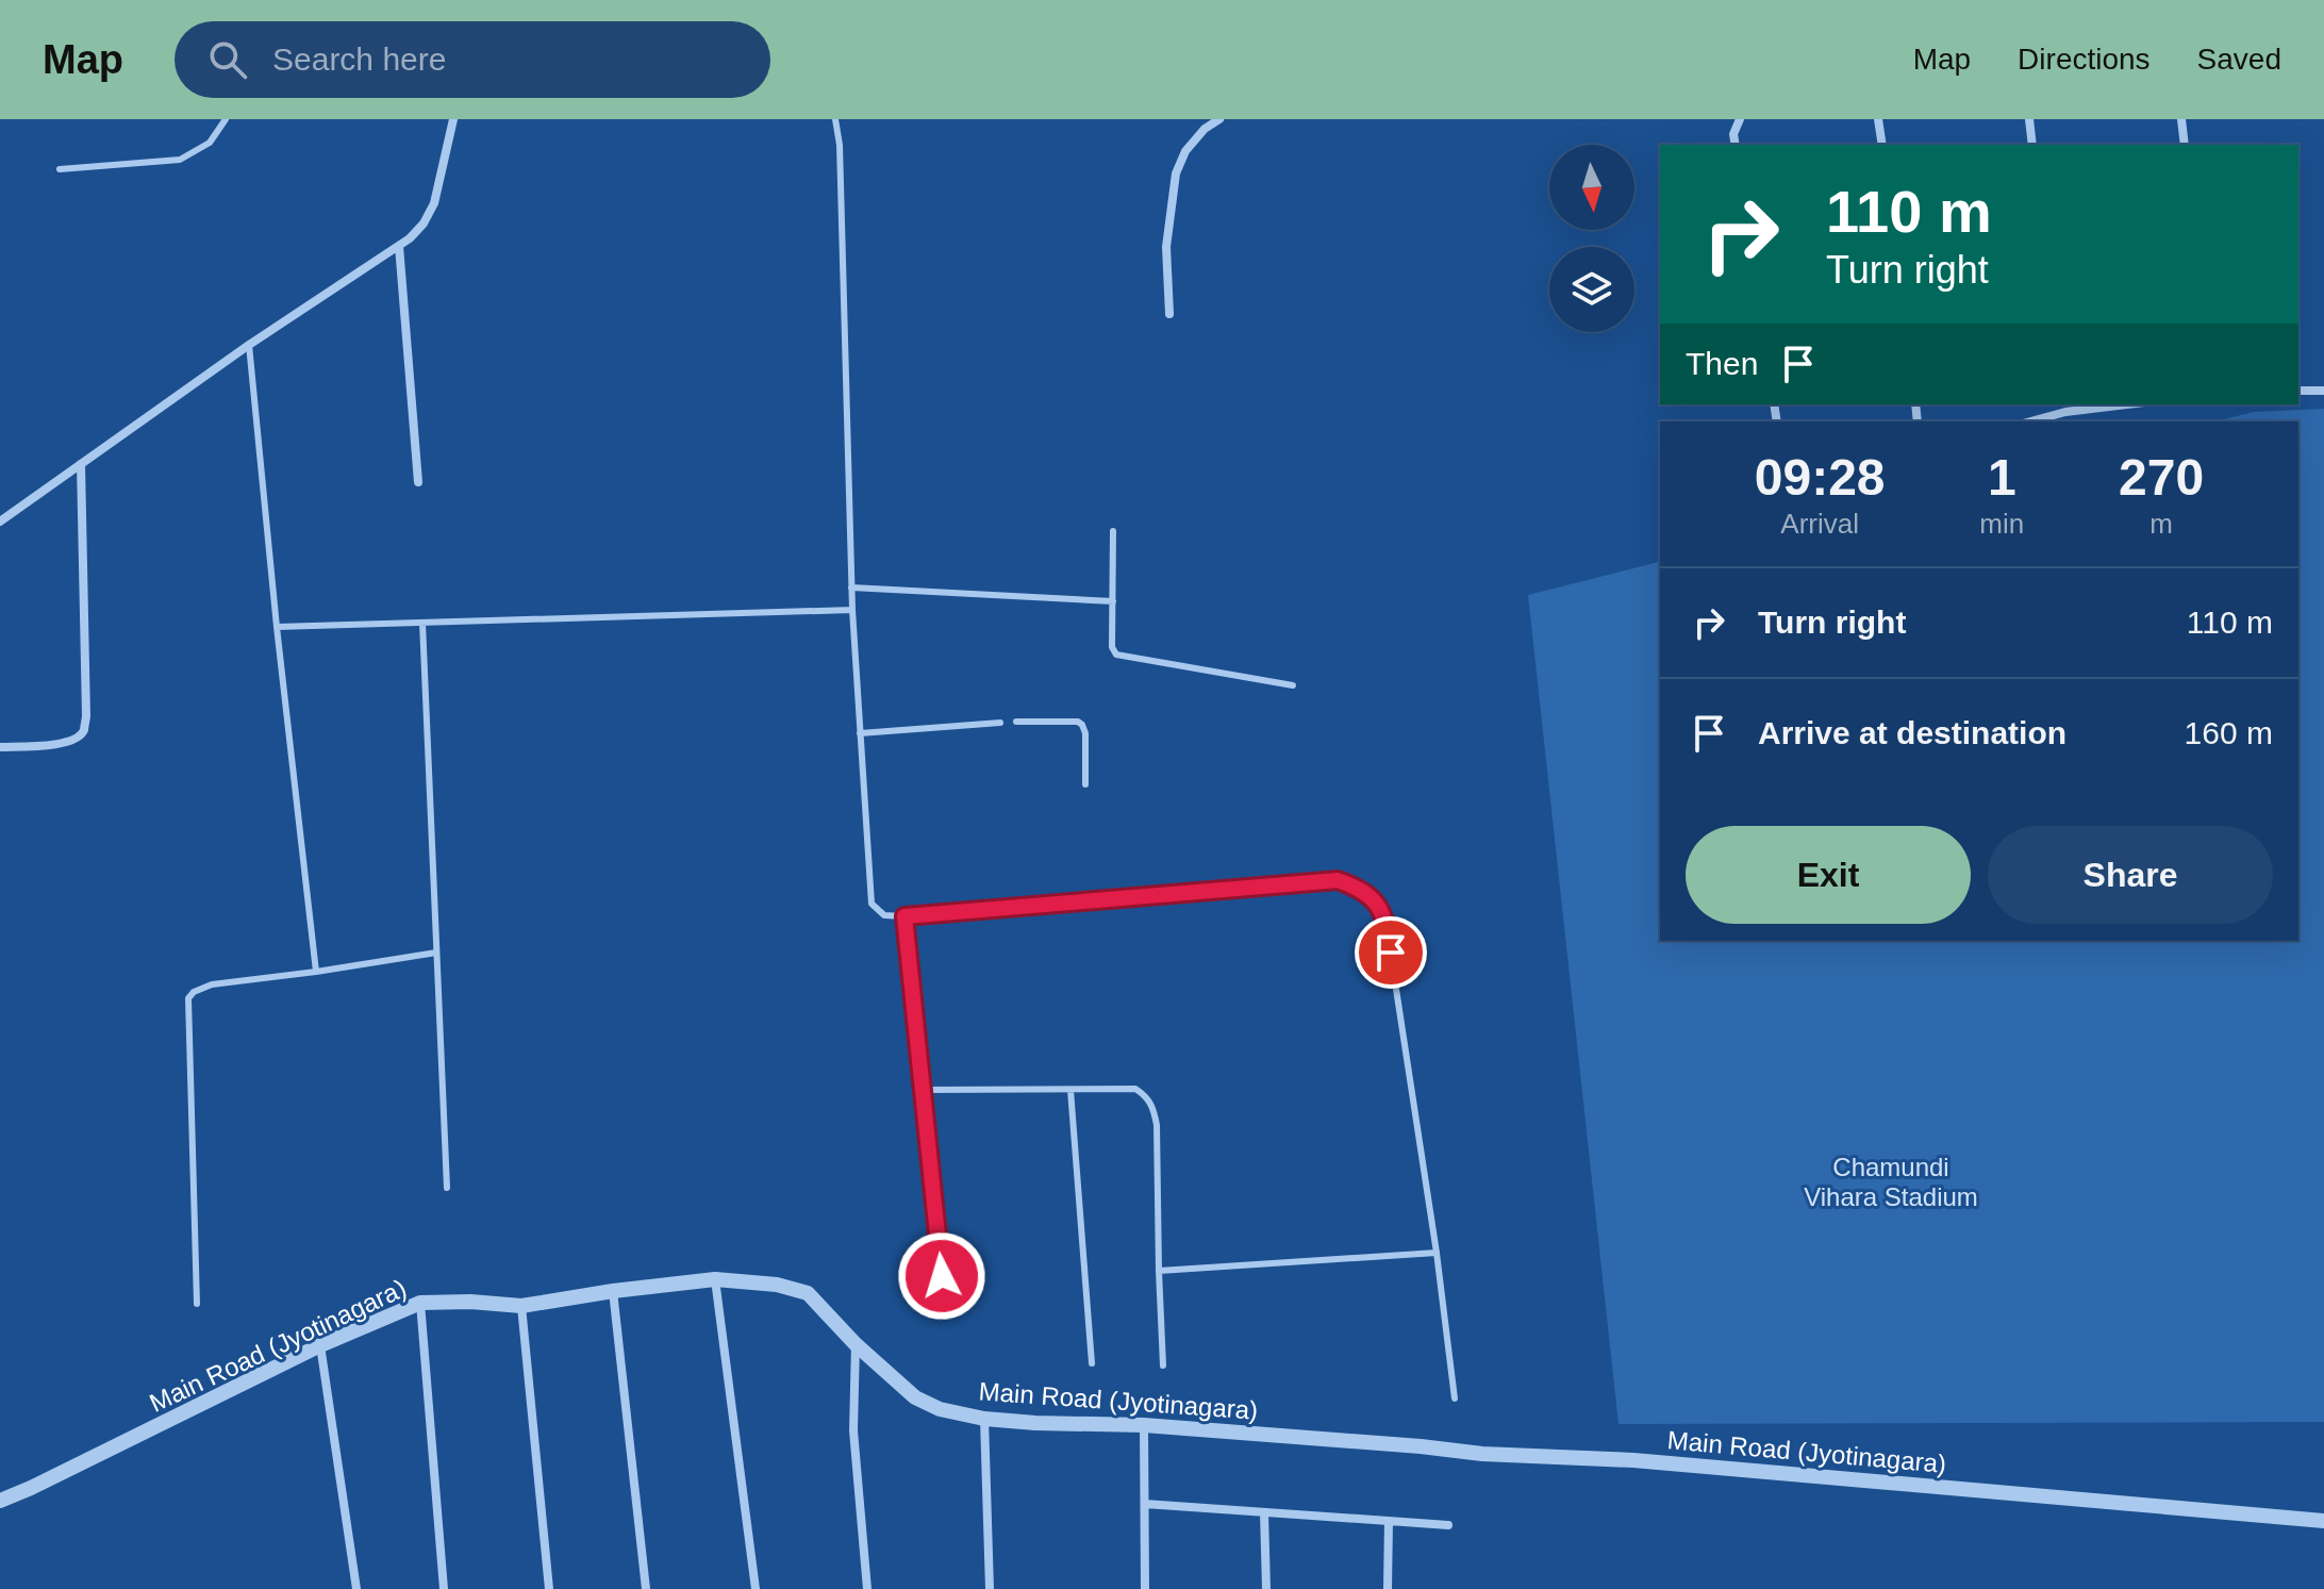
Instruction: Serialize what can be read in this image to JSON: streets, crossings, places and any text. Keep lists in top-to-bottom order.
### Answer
{
  "streets": {
    "street": ["Main Road (Jyotinagara)"]
  },
  "parks": ["Chamundi Vihara Stadium"],
  "north": "bottom",
  "page": {
    "header": "Map",
    "search": "Search here",
    "nav": ["Map", "Directions", "Saved"],
    "turn": ["110 m", "Turn right"],
    "then": "Then",
    "eta": [
      "09:28",
      "Arrival",
      "1",
      "min",
      "270",
      "m"
    ],
    "list": [
      {
        "name": "Turn right",
        "value": "110 m"
      },
      {
        "name": "Arrive at destination",
        "value": "160 m"
      }
    ],
    "buttons": ["Exit", "Share"]
  }
}
